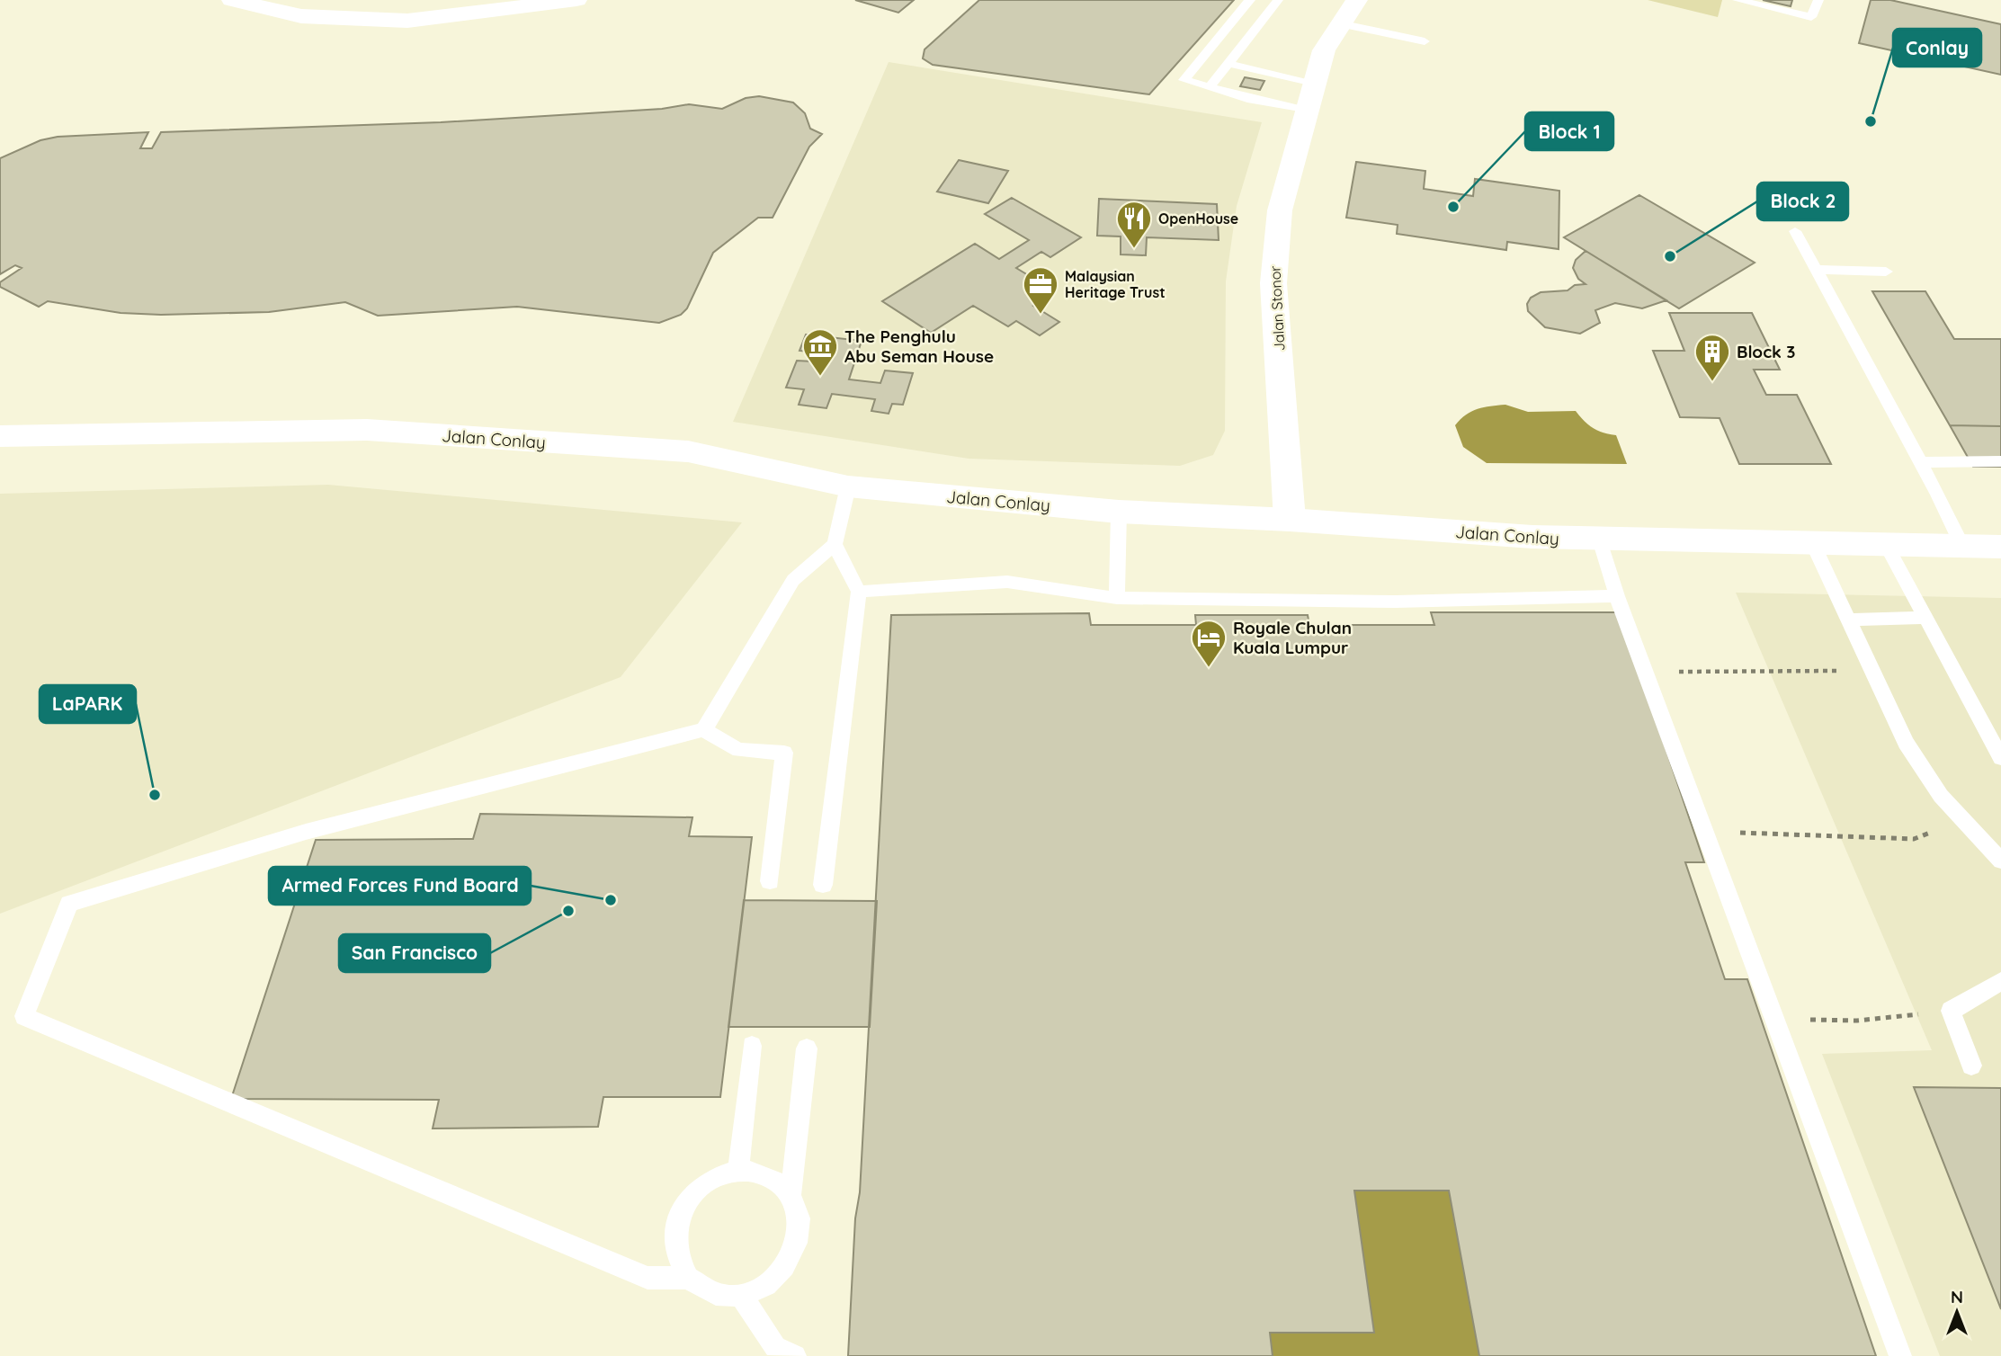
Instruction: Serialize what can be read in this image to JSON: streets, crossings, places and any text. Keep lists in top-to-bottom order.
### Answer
{
  "streets": {
    "street": ["Jalan Stonor", "Jalan Conlay"]
  },
  "crossings": [
    ["Jalan Stonor", "Jalan Conlay"]
  ],
  "places": {
    "other": [
      "Conlay",
      "Block 1",
      "Block 2",
      "LaPARK",
      "Armed Forces Fund Board",
      "San Francisco"
    ],
    "restaurant": ["OpenHouse"],
    "office": ["Malaysian Heritage Trust"],
    "museum": ["The Penghulu Abu Seman House"],
    "building": ["Block 3"],
    "hotel": ["Royale Chulan Kuala Lumpur"]
  },
  "north": "top"
}
